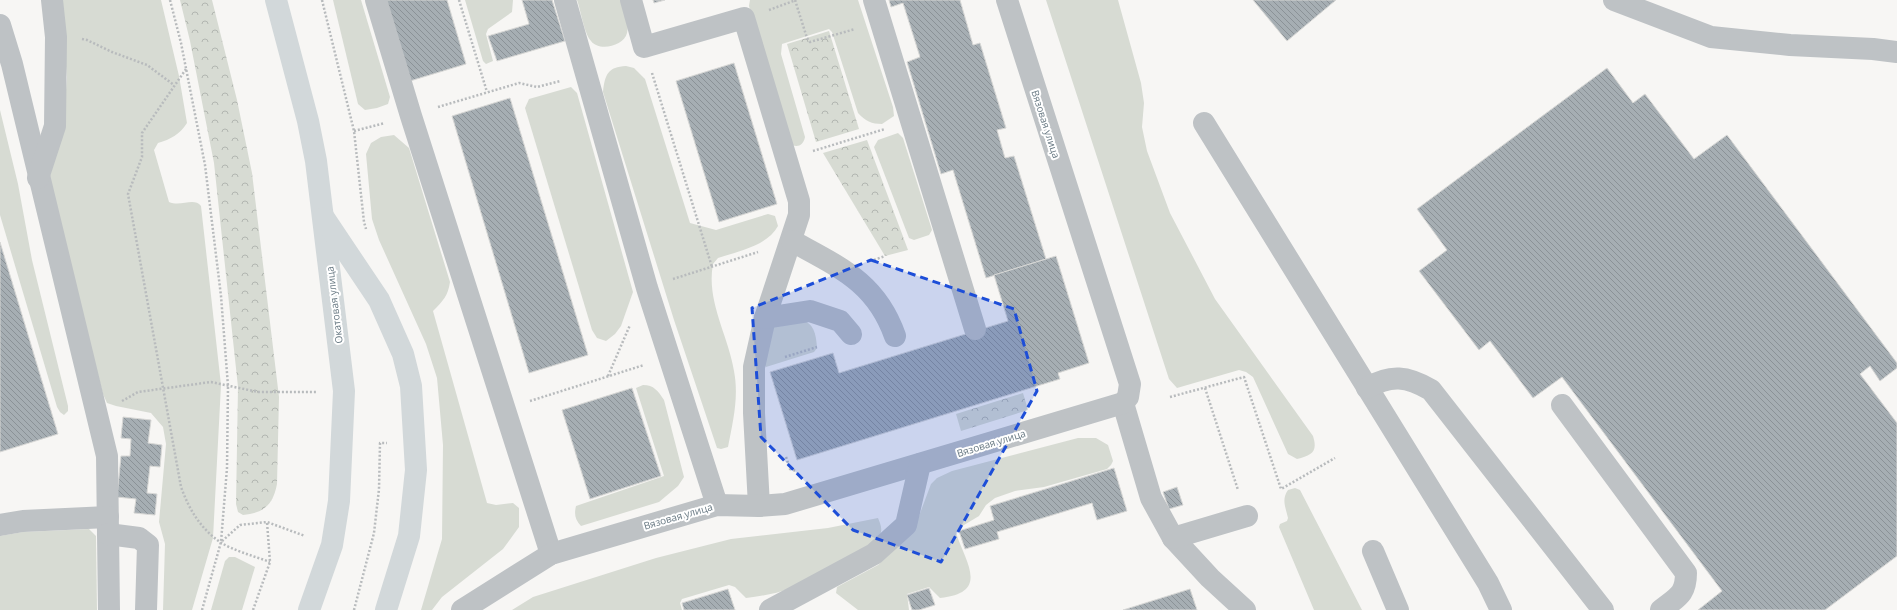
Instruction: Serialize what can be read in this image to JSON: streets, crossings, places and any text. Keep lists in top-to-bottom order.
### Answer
{
  "streets": {
    "main road": ["Окатовая улица"],
    "street": ["Вязовая улица"]
  }
}
